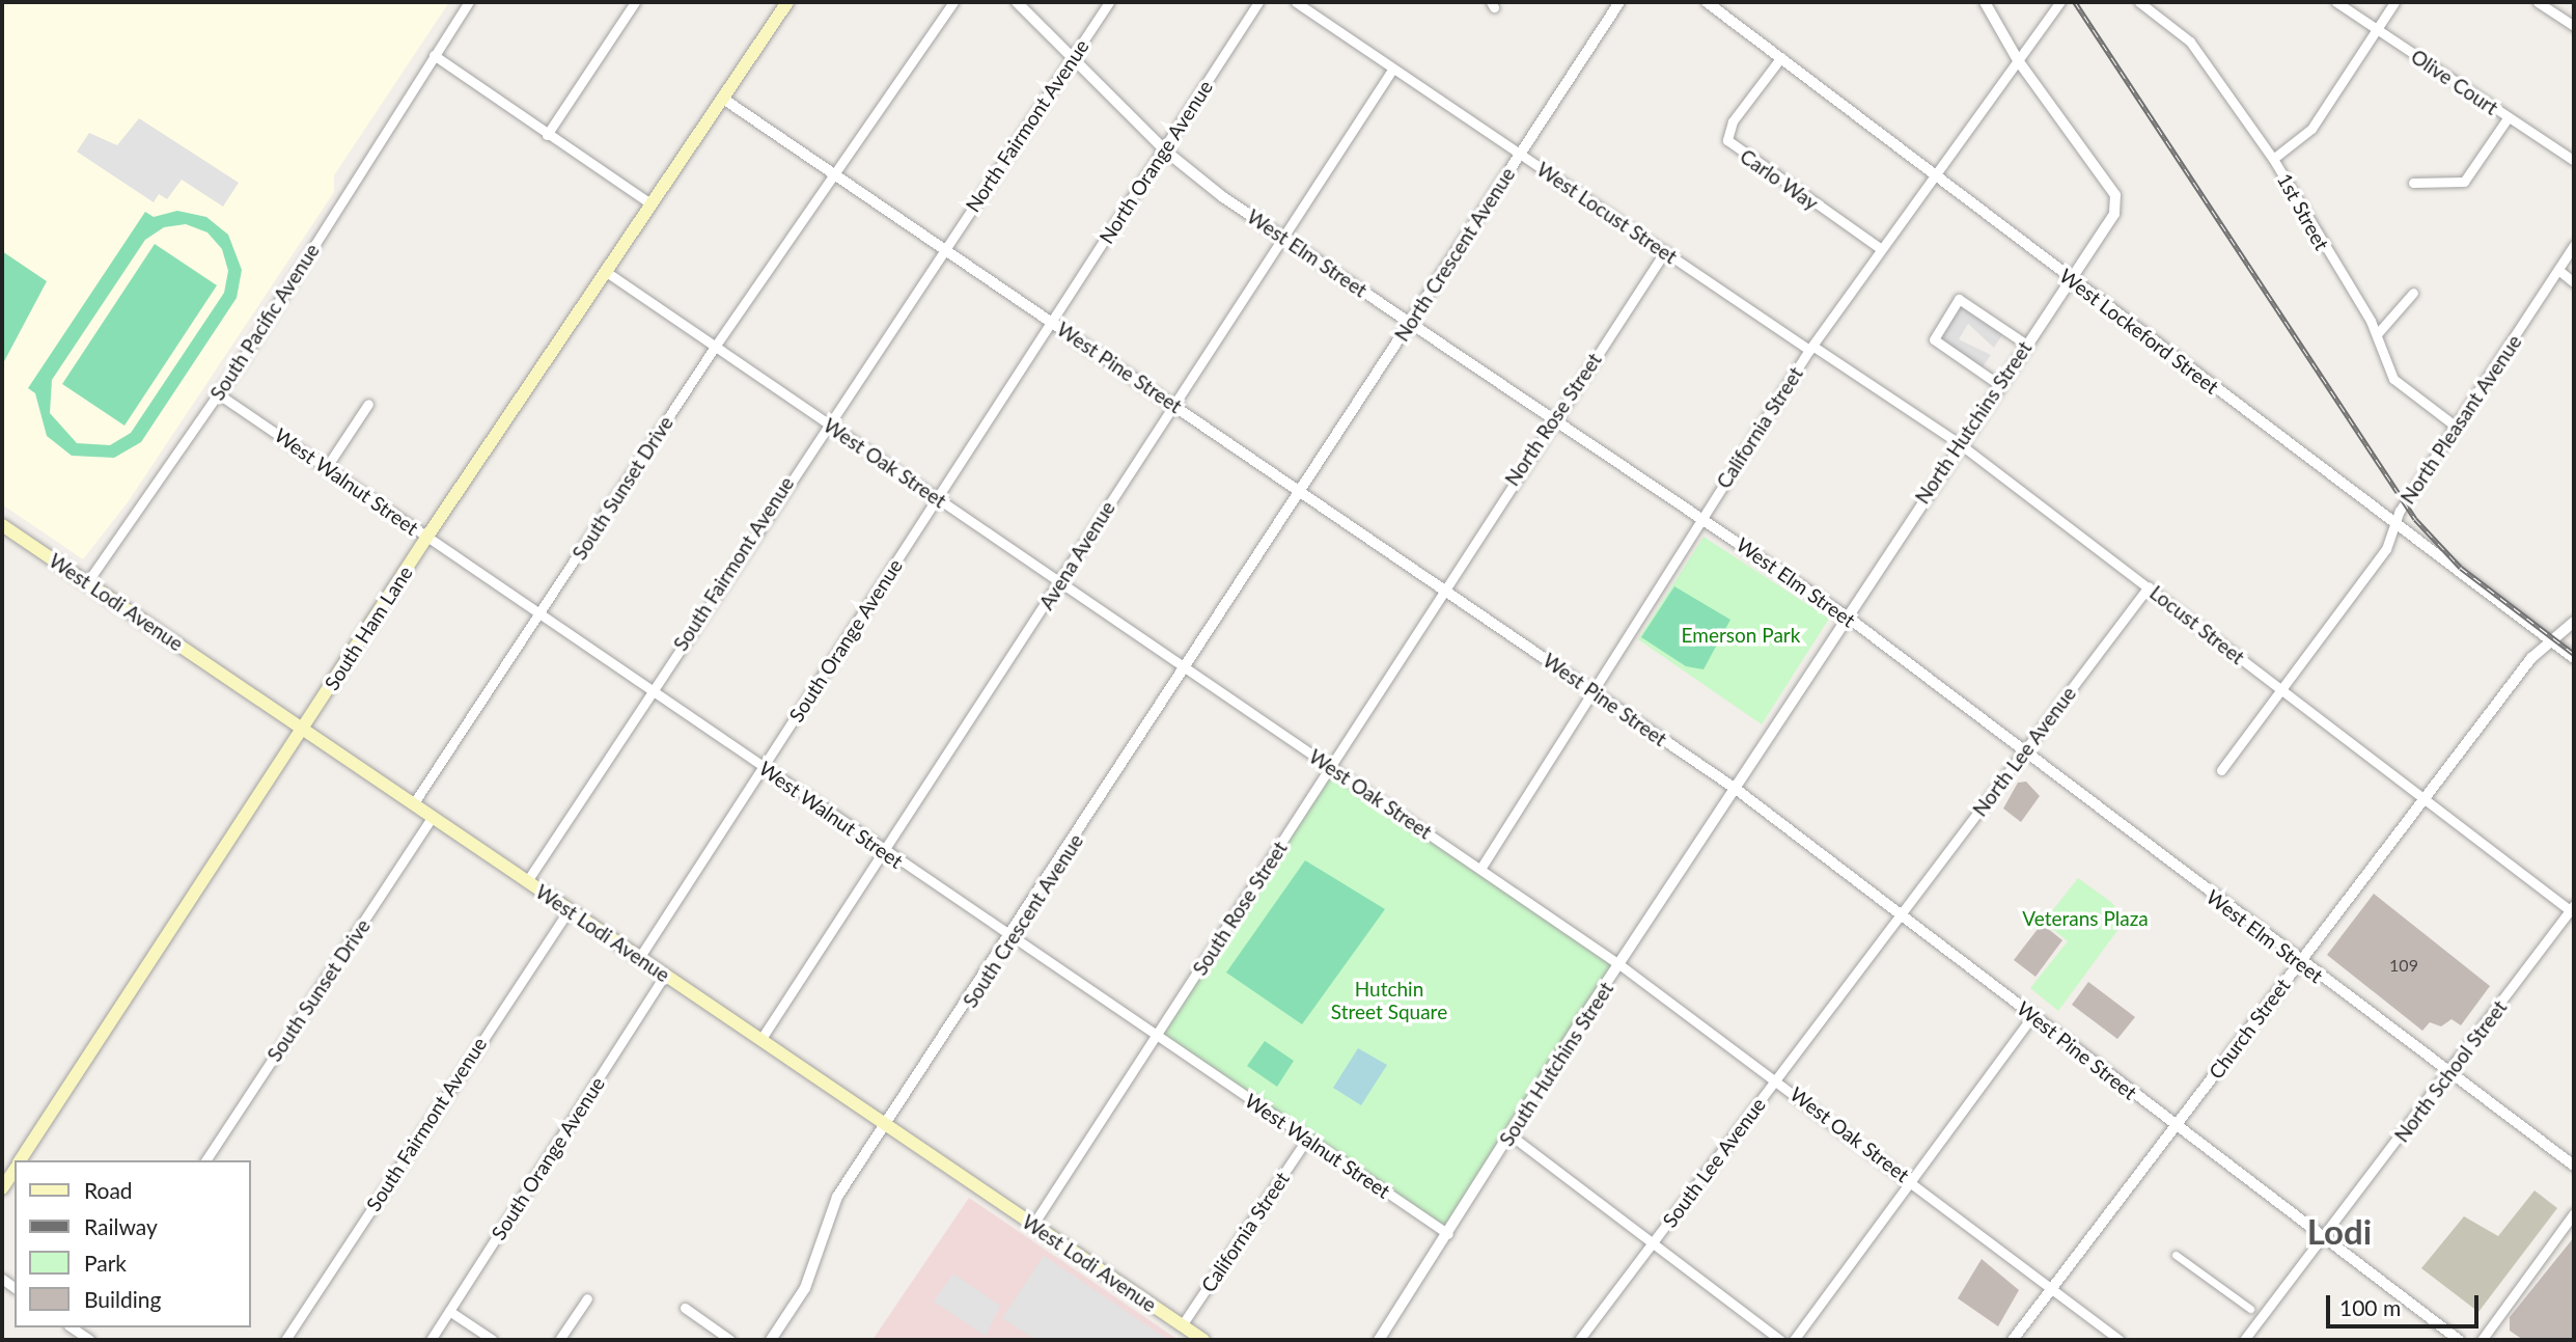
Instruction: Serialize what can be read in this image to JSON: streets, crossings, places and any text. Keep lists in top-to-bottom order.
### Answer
{
  "streets": {
    "main road": ["West Lodi Avenue", "South Ham Lane"],
    "street": [
      "Olive Court",
      "North Fairmont Avenue",
      "North Orange Avenue",
      "Carlo Way",
      "1st Street",
      "West Locust Street",
      "West Elm Street",
      "North Crescent Avenue",
      "South Pacific Avenue",
      "West Lockeford Street",
      "West Pine Street",
      "North Rose Street",
      "North Pleasant Avenue",
      "North Hutchins Street",
      "California Street",
      "West Oak Street",
      "West Walnut Street",
      "South Sunset Drive",
      "Avena Avenue",
      "South Fairmont Avenue",
      "Locust Street",
      "South Orange Avenue",
      "North Lee Avenue",
      "South Rose Street",
      "South Crescent Avenue",
      "Church Street",
      "South Hutchins Street",
      "North School Street",
      "South Lee Avenue"
    ]
  },
  "crossings": [
    ["North Fairmont Avenue", "West Elm Street"],
    ["North Fairmont Avenue", "West Pine Street"],
    ["North Fairmont Avenue", "South Fairmont Avenue"],
    ["North Orange Avenue", "West Elm Street"],
    ["North Orange Avenue", "West Pine Street"],
    ["North Orange Avenue", "South Orange Avenue"],
    ["Carlo Way", "West Lockeford Street"],
    ["Carlo Way", "California Street"],
    ["1st Street", "North Pleasant Avenue"],
    ["West Locust Street", "North Crescent Avenue"],
    ["West Locust Street", "North Rose Street"],
    ["West Locust Street", "California Street"],
    ["West Locust Street", "Avena Avenue"],
    ["West Locust Street", "Locust Street"],
    ["West Elm Street", "North Crescent Avenue"],
    ["West Elm Street", "North Rose Street"],
    ["West Elm Street", "North Hutchins Street"],
    ["West Elm Street", "California Street"],
    ["West Elm Street", "Avena Avenue"],
    ["West Elm Street", "North Lee Avenue"],
    ["West Elm Street", "Church Street"],
    ["West Elm Street", "North School Street"],
    ["North Crescent Avenue", "West Pine Street"],
    ["North Crescent Avenue", "South Crescent Avenue"],
    ["South Pacific Avenue", "West Walnut Street"],
    ["South Pacific Avenue", "West Lodi Avenue"],
    ["West Lockeford Street", "North Pleasant Avenue"],
    ["West Lockeford Street", "North Hutchins Street"],
    ["West Lockeford Street", "California Street"],
    ["West Lockeford Street", "Church Street"],
    ["West Pine Street", "North Rose Street"],
    ["West Pine Street", "North Hutchins Street"],
    ["West Pine Street", "California Street"],
    ["West Pine Street", "South Sunset Drive"],
    ["West Pine Street", "Avena Avenue"],
    ["West Pine Street", "South Fairmont Avenue"],
    ["West Pine Street", "South Ham Lane"],
    ["West Pine Street", "South Orange Avenue"],
    ["West Pine Street", "North Lee Avenue"],
    ["West Pine Street", "South Rose Street"],
    ["West Pine Street", "Church Street"],
    ["West Pine Street", "South Hutchins Street"],
    ["West Pine Street", "North School Street"],
    ["West Pine Street", "South Lee Avenue"],
    ["North Rose Street", "South Rose Street"],
    ["North Pleasant Avenue", "Locust Street"],
    ["North Hutchins Street", "California Street"],
    ["North Hutchins Street", "Locust Street"],
    ["North Hutchins Street", "South Hutchins Street"],
    ["California Street", "West Oak Street"],
    ["California Street", "West Walnut Street"],
    ["California Street", "West Lodi Avenue"],
    ["California Street", "Locust Street"],
    ["West Oak Street", "South Sunset Drive"],
    ["West Oak Street", "Avena Avenue"],
    ["West Oak Street", "South Fairmont Avenue"],
    ["West Oak Street", "South Ham Lane"],
    ["West Oak Street", "South Orange Avenue"],
    ["West Oak Street", "South Rose Street"],
    ["West Oak Street", "South Crescent Avenue"],
    ["West Oak Street", "Church Street"],
    ["West Oak Street", "South Hutchins Street"],
    ["West Oak Street", "South Lee Avenue"],
    ["West Walnut Street", "South Sunset Drive"],
    ["West Walnut Street", "Avena Avenue"],
    ["West Walnut Street", "South Fairmont Avenue"],
    ["West Walnut Street", "South Ham Lane"],
    ["West Walnut Street", "South Orange Avenue"],
    ["West Walnut Street", "South Rose Street"],
    ["West Walnut Street", "South Crescent Avenue"],
    ["West Walnut Street", "South Hutchins Street"],
    ["South Sunset Drive", "West Lodi Avenue"],
    ["Avena Avenue", "West Lodi Avenue"],
    ["South Fairmont Avenue", "West Lodi Avenue"],
    ["West Lodi Avenue", "South Ham Lane"],
    ["West Lodi Avenue", "South Orange Avenue"],
    ["West Lodi Avenue", "South Rose Street"],
    ["West Lodi Avenue", "South Crescent Avenue"],
    ["Locust Street", "North Lee Avenue"],
    ["Locust Street", "Church Street"],
    ["Locust Street", "North School Street"],
    ["North Lee Avenue", "South Lee Avenue"]
  ],
  "districts": ["Lodi"],
  "parks": ["Emerson Park", "Veterans Plaza", "Hutchin Street Square"],
  "house_numbers": ["109"],
  "legend": [
    "Road",
    "Railway",
    "Park",
    "Building"
  ],
  "scale_bar": "100 m"
}
